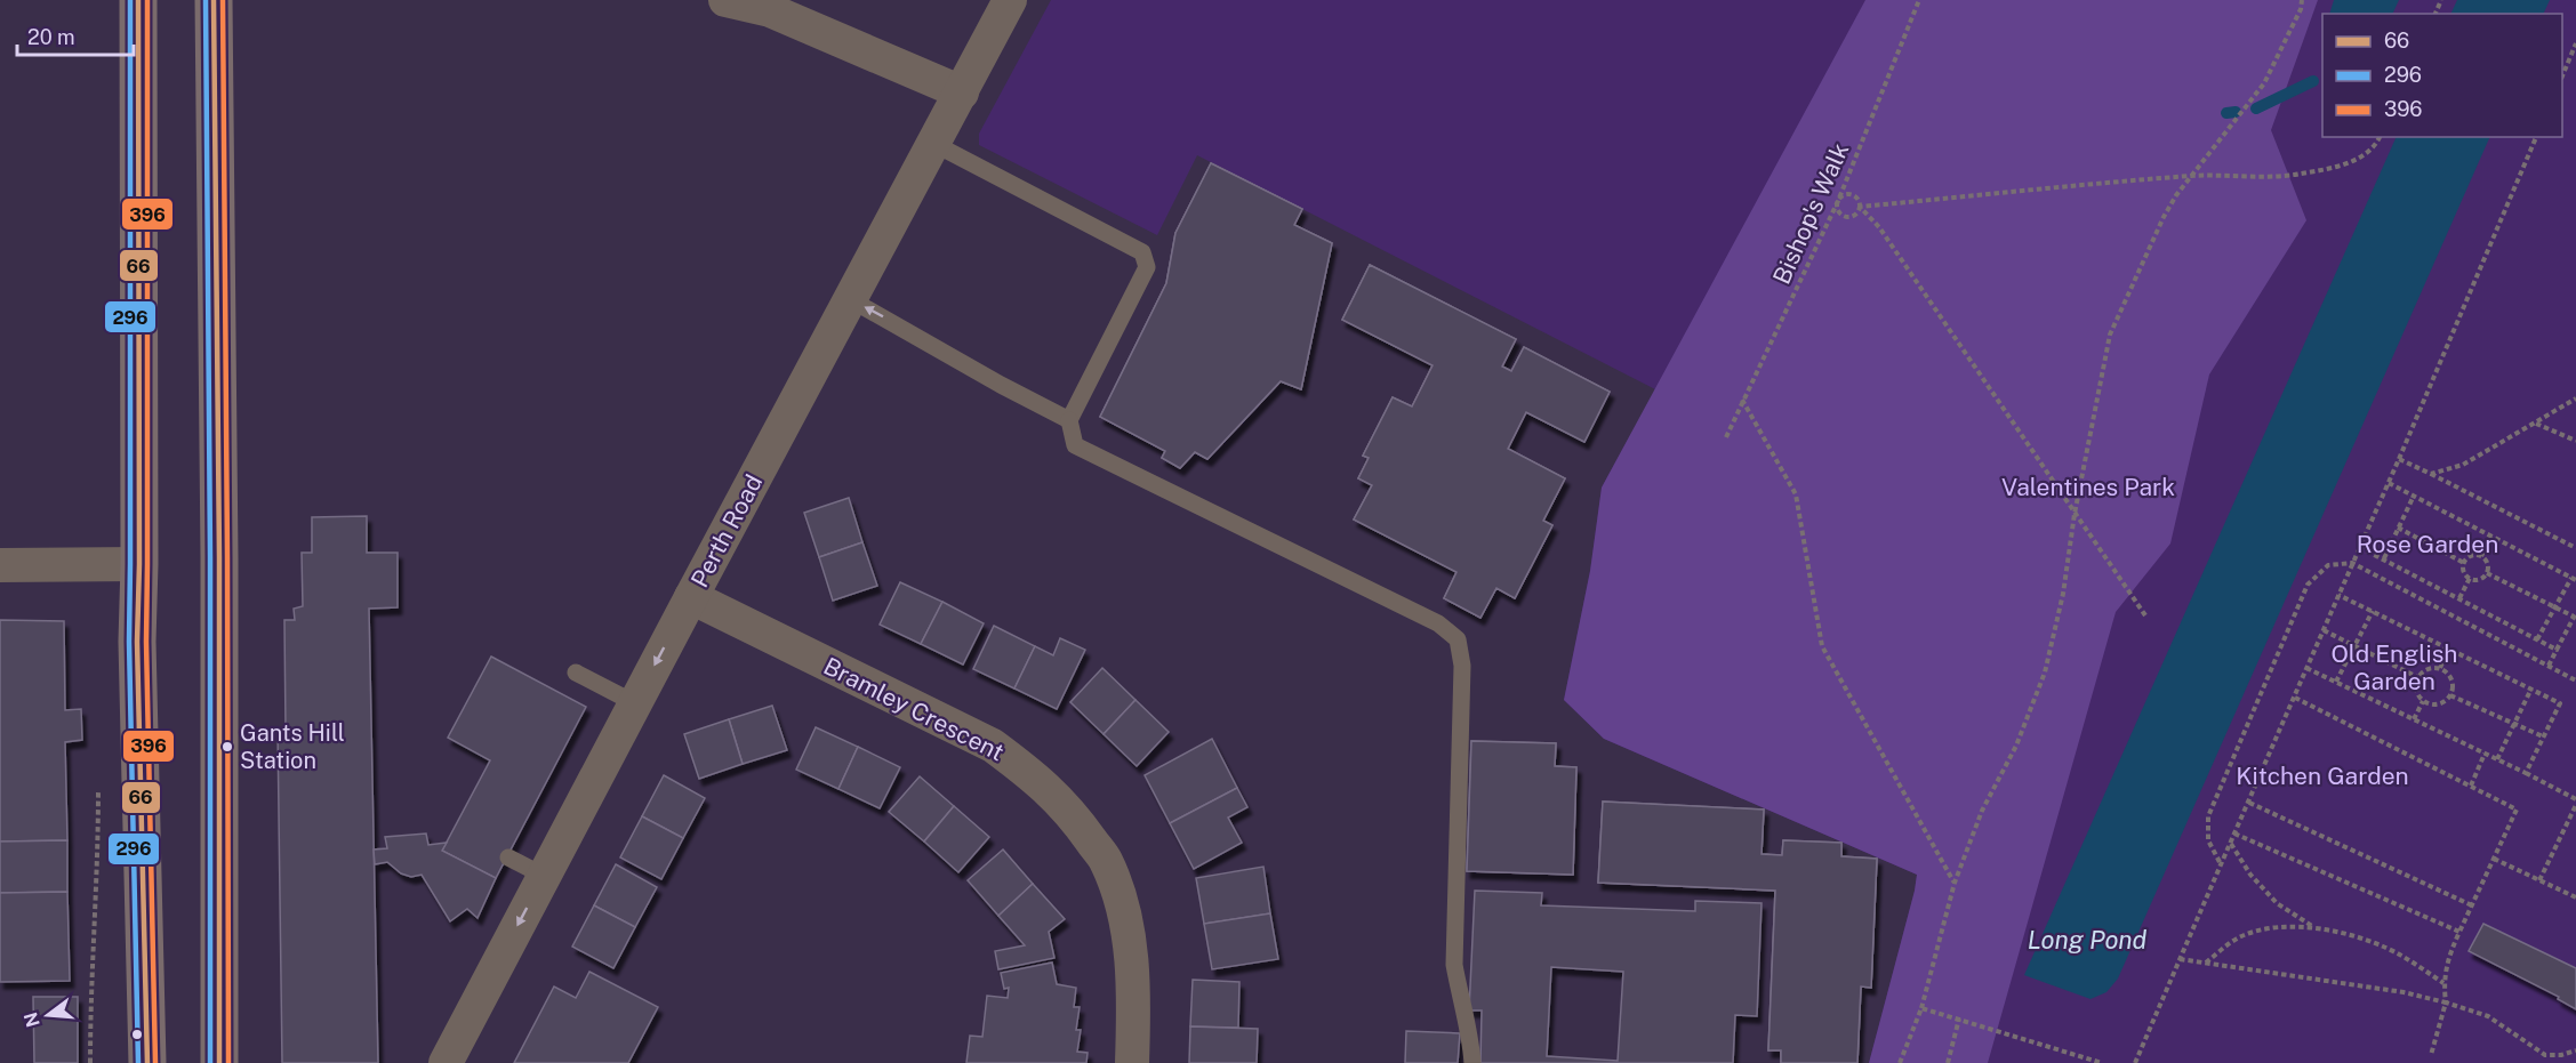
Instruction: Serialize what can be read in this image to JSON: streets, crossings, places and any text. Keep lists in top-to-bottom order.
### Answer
{
  "streets": {
    "street": ["Perth Road", "Bramley Crescent"],
    "path": ["Bishop's Walk"]
  },
  "crossings": [
    ["Perth Road", "Bramley Crescent"]
  ],
  "water": ["Long Pond"],
  "parks": [
    "Valentines Park",
    "Rose Garden",
    "Old English Garden",
    "Kitchen Garden"
  ],
  "places": ["Gants Hill Station"],
  "lines": ["transit line 66", "transit line 296", "transit line 396"],
  "legend": ["66", "296", "396"],
  "scale_bar": "20 m",
  "north": "left"
}
